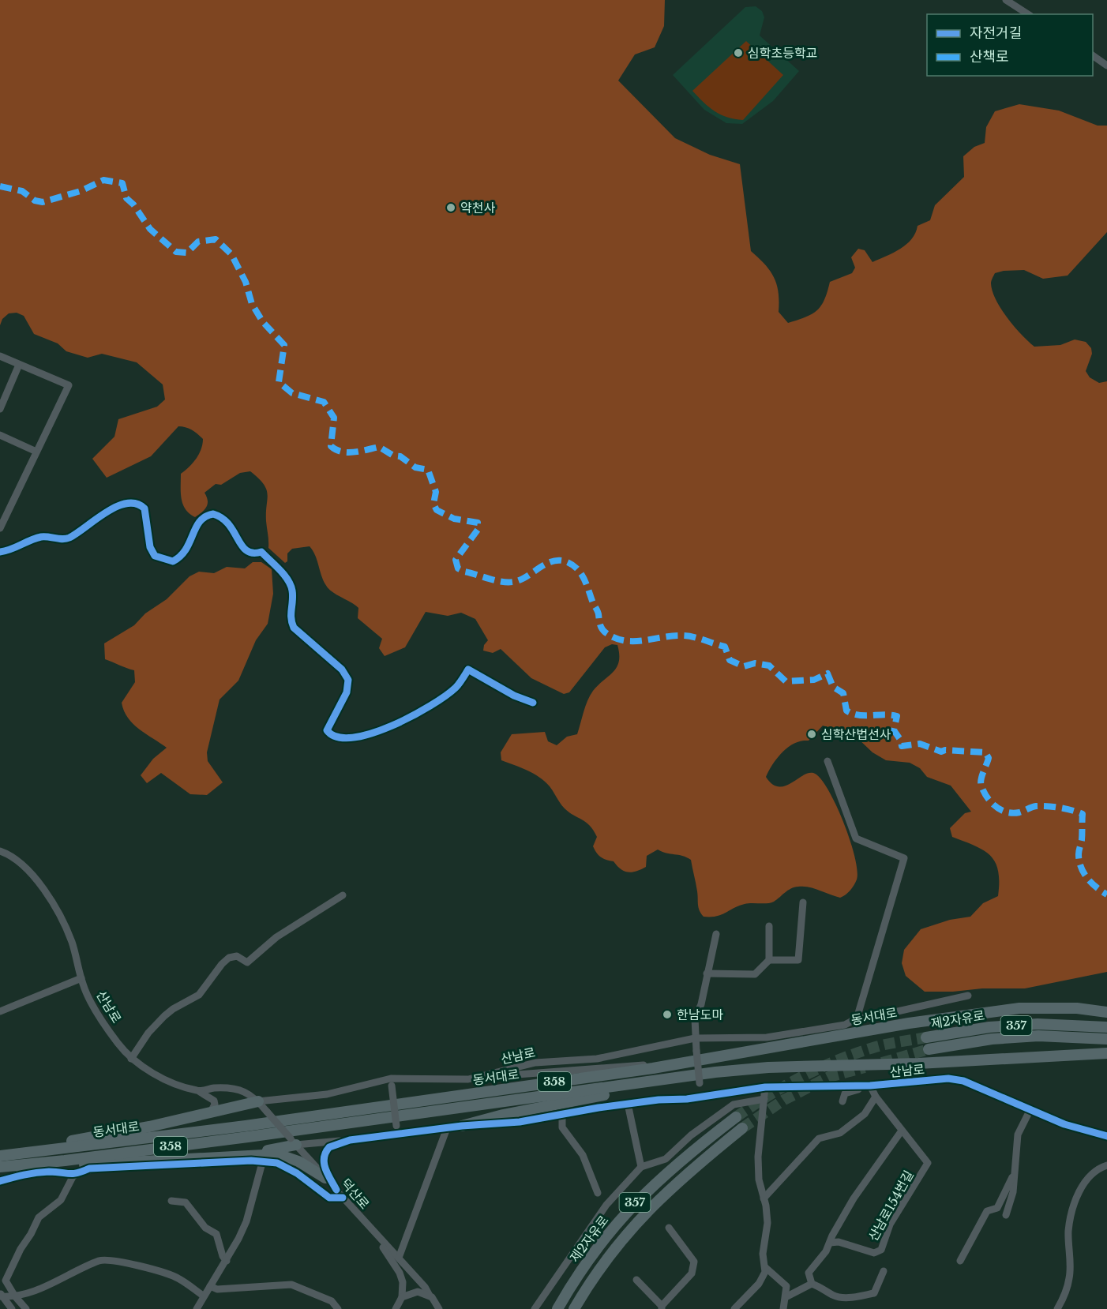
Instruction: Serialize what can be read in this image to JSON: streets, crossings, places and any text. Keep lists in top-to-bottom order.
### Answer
{
  "streets": {
    "highway": [
      "동서대로",
      "제2자유로",
      "357",
      "358"
    ],
    "street": ["산남로", "덕산로", "산남로154번길"]
  },
  "crossings": [
    ["산남로", "덕산로"],
    ["산남로", "산남로154번길"]
  ],
  "places": [
    "심학초등학교",
    "약천사",
    "심학산법선사",
    "한남도마"
  ],
  "legend": ["자전거길", "산책로"]
}
